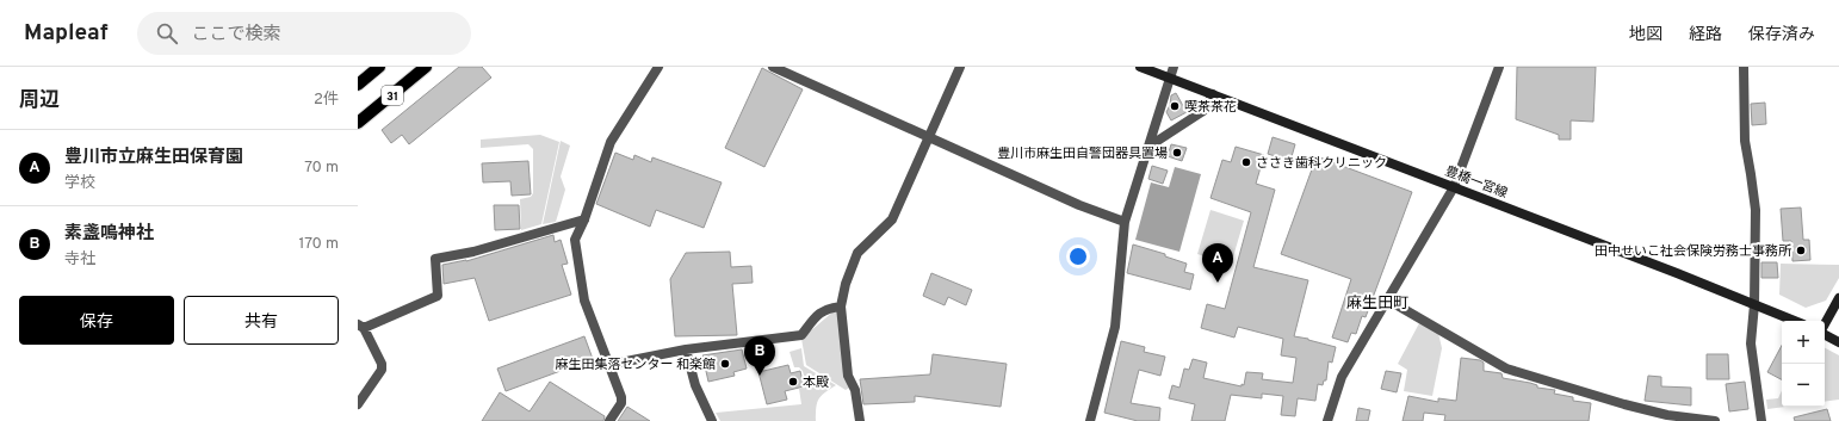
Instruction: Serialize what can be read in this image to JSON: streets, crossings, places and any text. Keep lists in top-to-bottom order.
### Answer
{
  "streets": {
    "main road": ["31", "豊橋一宮線"]
  },
  "districts": ["麻生田町"],
  "places": [
    "喫茶茶花",
    "豊川市麻生田自警団器具置場",
    "ささき歯科クリニック",
    "田中せいこ社会保険労務士事務所",
    "麻生田集落センター 和楽館",
    "本殿"
  ],
  "page": {
    "header": "Mapleaf",
    "search": "ここで検索",
    "nav": ["地図", "経路", "保存済み"],
    "heading": ["周辺", "2件"],
    "list": [
      {
        "mark": "A",
        "name": "豊川市立麻生田保育園",
        "note": "学校",
        "value": "70 m"
      },
      {
        "mark": "B",
        "name": "素盞嗚神社",
        "note": "寺社",
        "value": "170 m"
      }
    ],
    "pins": ["A", "B"],
    "buttons": ["保存", "共有"],
    "map_buttons": ["+", "−"]
  }
}
